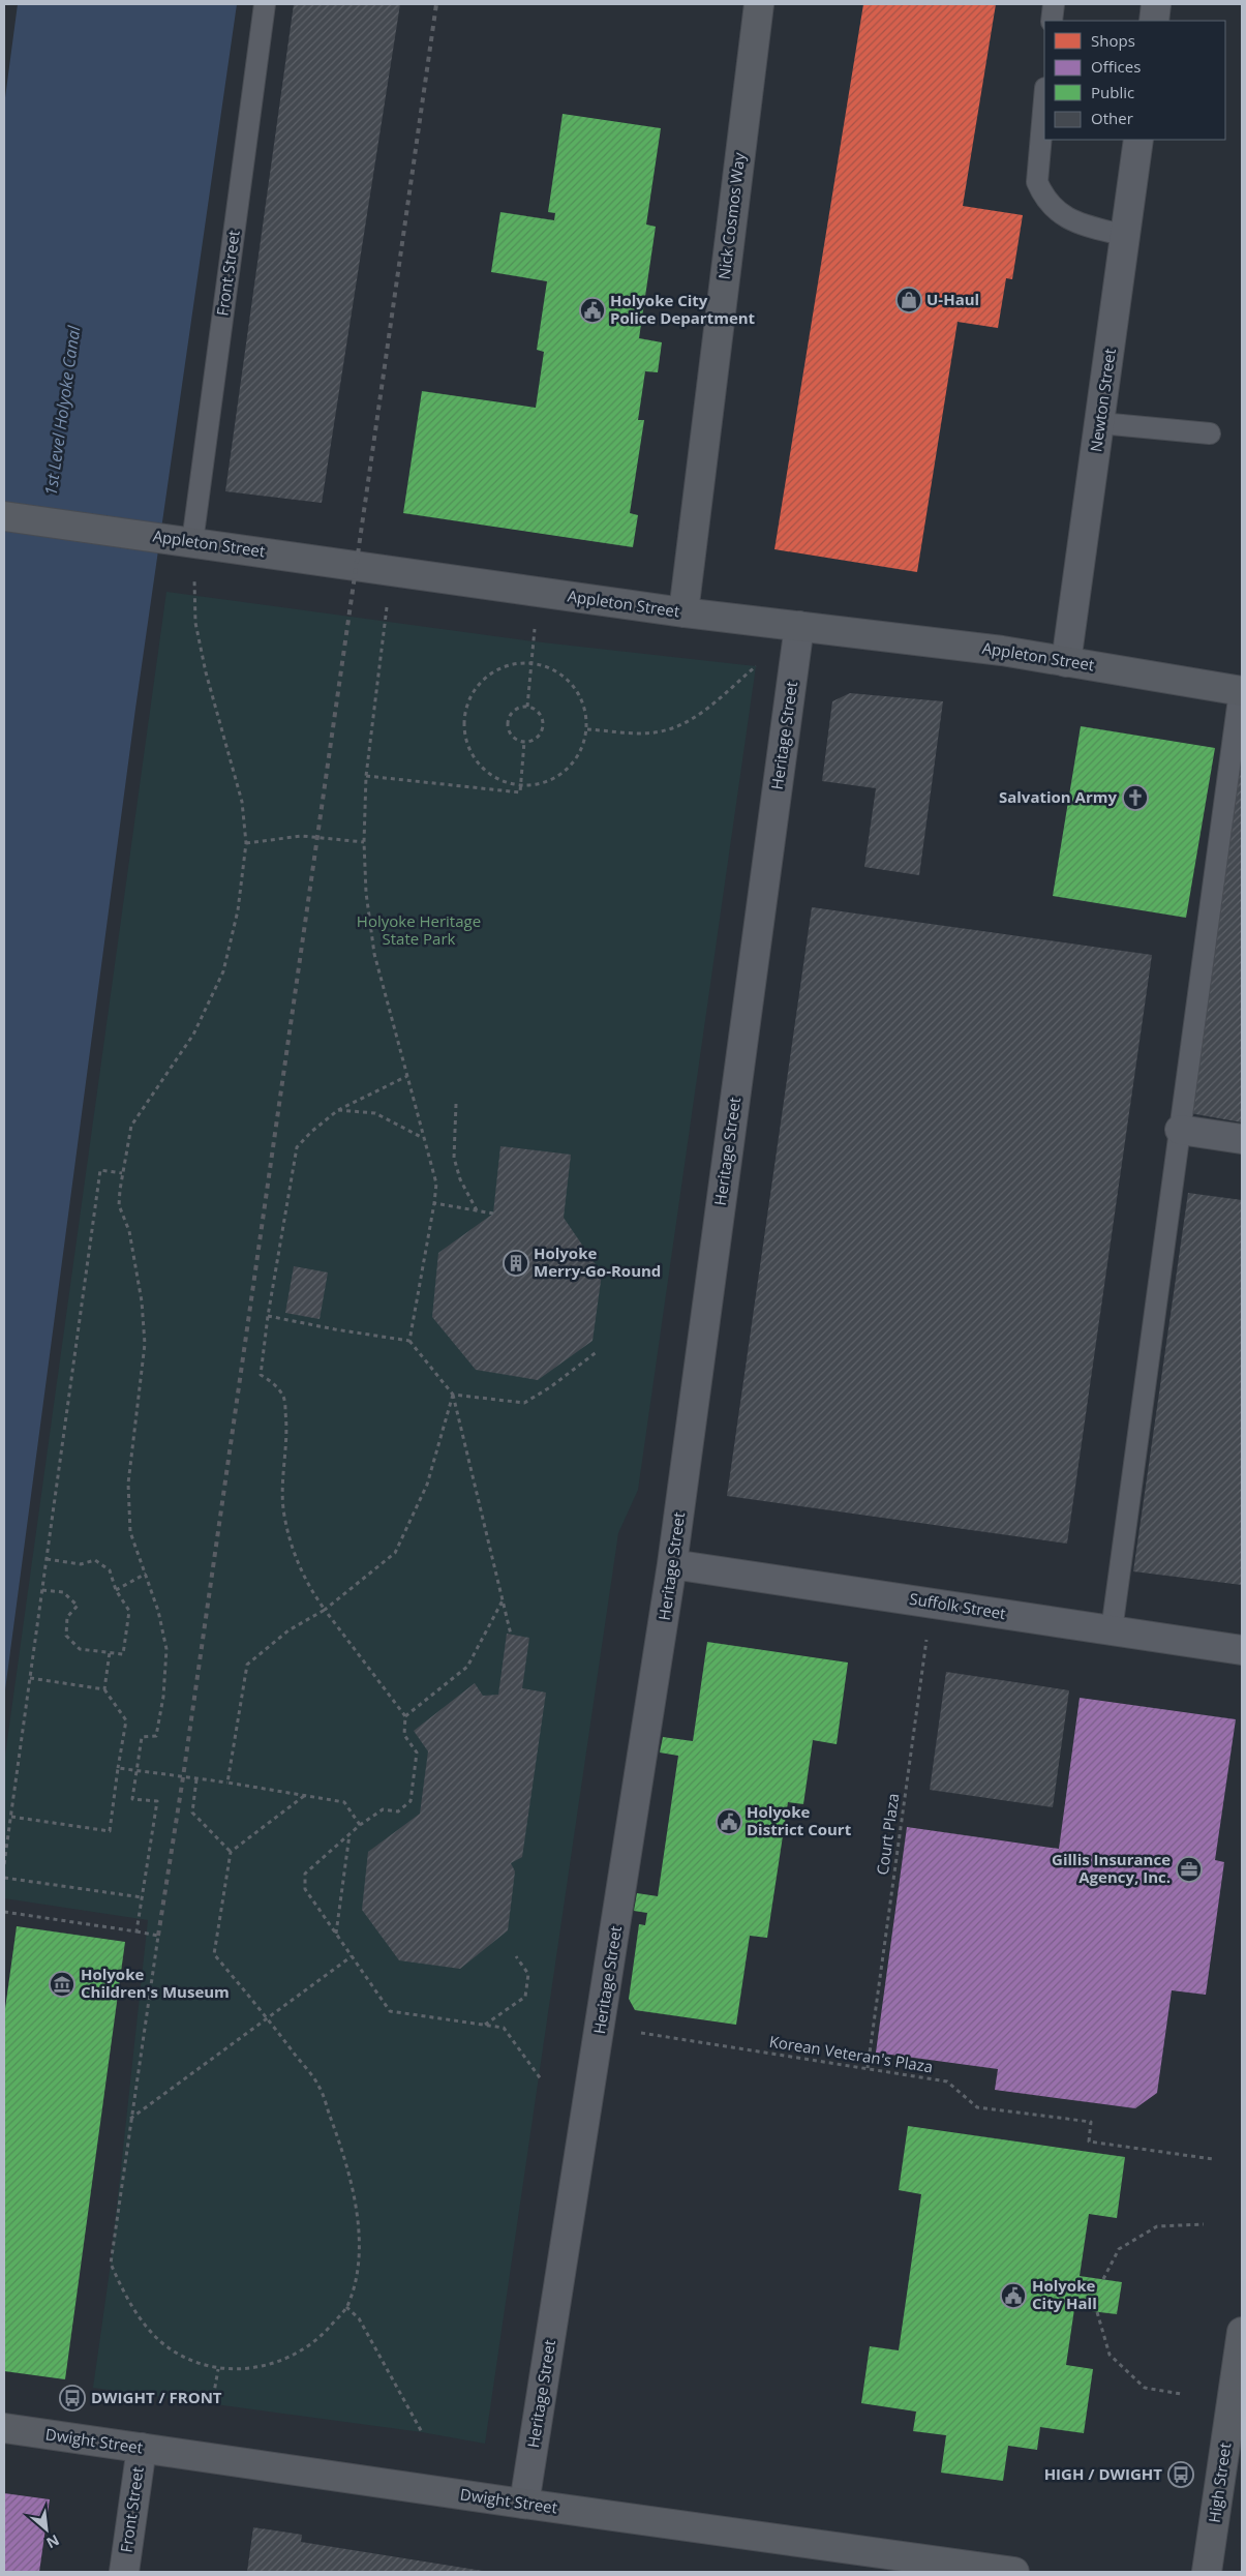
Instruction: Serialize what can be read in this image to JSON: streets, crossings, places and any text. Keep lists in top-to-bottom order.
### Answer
{
  "streets": {
    "street": [
      "Nick Cosmos Way",
      "Front Street",
      "Newton Street",
      "Appleton Street",
      "Heritage Street",
      "Suffolk Street",
      "Dwight Street",
      "High Street"
    ],
    "path": ["Court Plaza", "Korean Veteran's Plaza"]
  },
  "crossings": [
    ["Nick Cosmos Way", "Appleton Street"],
    ["Front Street", "Appleton Street"],
    ["Front Street", "Dwight Street"],
    ["Newton Street", "Appleton Street"],
    ["Appleton Street", "Heritage Street"],
    ["Heritage Street", "Suffolk Street"],
    ["Heritage Street", "Dwight Street"],
    ["Suffolk Street", "Court Plaza"],
    ["Court Plaza", "Korean Veteran's Plaza"]
  ],
  "water": ["1st Level Holyoke Canal"],
  "parks": ["Holyoke Heritage State Park"],
  "places": {
    "shop": ["U-Haul"],
    "public building": ["Holyoke City Police Department", "Holyoke District Court", "Holyoke City Hall"],
    "church": ["Salvation Army"],
    "building": ["Holyoke Merry-Go-Round"],
    "office": ["Gillis Insurance Agency, Inc."],
    "museum": ["Holyoke Children's Museum"],
    "bus stop": ["DWIGHT / FRONT", "HIGH / DWIGHT"]
  },
  "legend": [
    "Shops",
    "Offices",
    "Public",
    "Other"
  ],
  "north": "bottom right"
}
